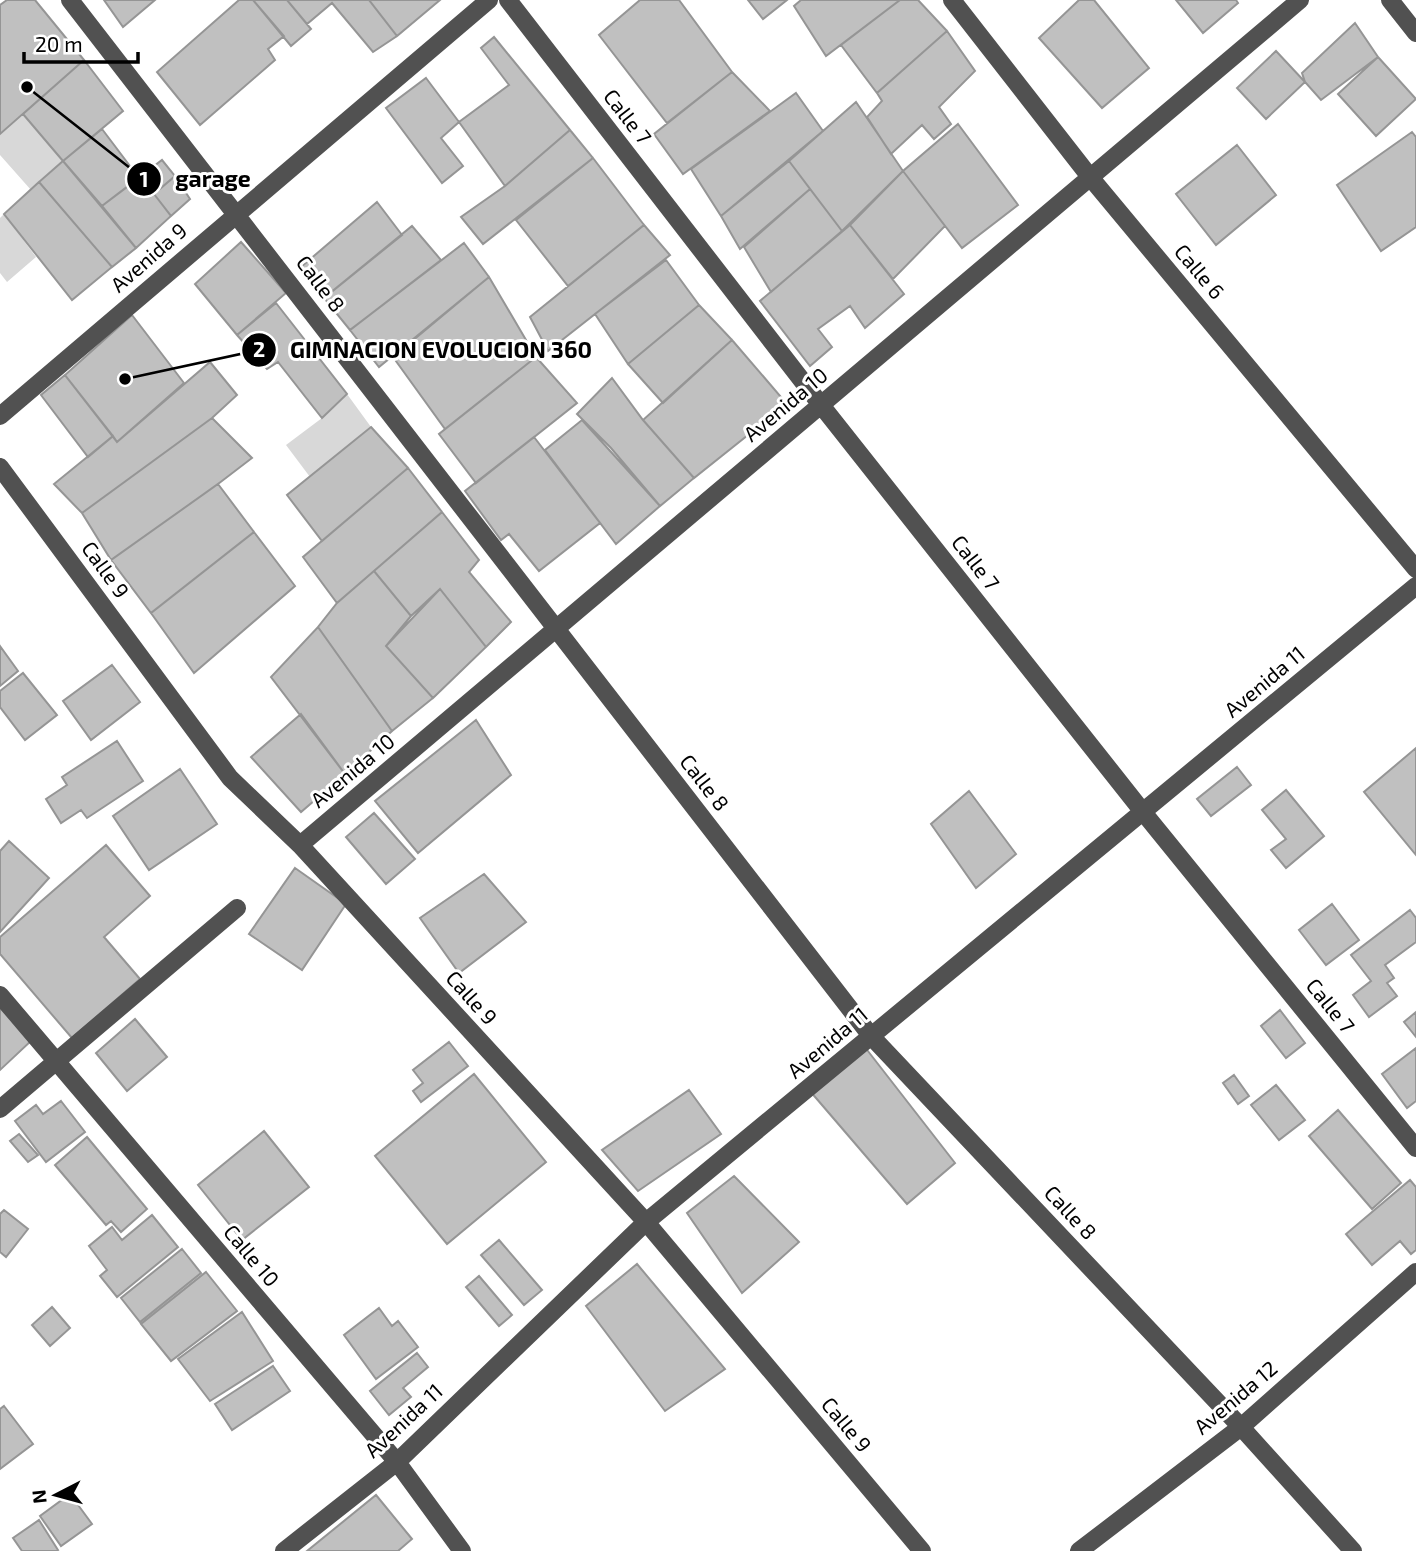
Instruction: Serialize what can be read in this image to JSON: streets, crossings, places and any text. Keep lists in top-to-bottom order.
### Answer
{
  "streets": {
    "street": [
      "Calle 7",
      "Avenida 9",
      "Calle 6",
      "Calle 8",
      "Avenida 10",
      "Calle 9",
      "Avenida 11",
      "Calle 10",
      "Avenida 12"
    ]
  },
  "crossings": [
    ["Calle 7", "Avenida 10"],
    ["Calle 7", "Avenida 11"],
    ["Avenida 9", "Calle 8"],
    ["Calle 6", "Avenida 10"],
    ["Calle 8", "Avenida 10"],
    ["Calle 8", "Avenida 11"],
    ["Calle 8", "Avenida 12"],
    ["Avenida 10", "Calle 9"],
    ["Calle 9", "Avenida 11"],
    ["Avenida 11", "Calle 10"]
  ],
  "places": ["garage", "GIMNACION EVOLUCION 360"],
  "scale_bar": "20 m",
  "north": "left"
}
